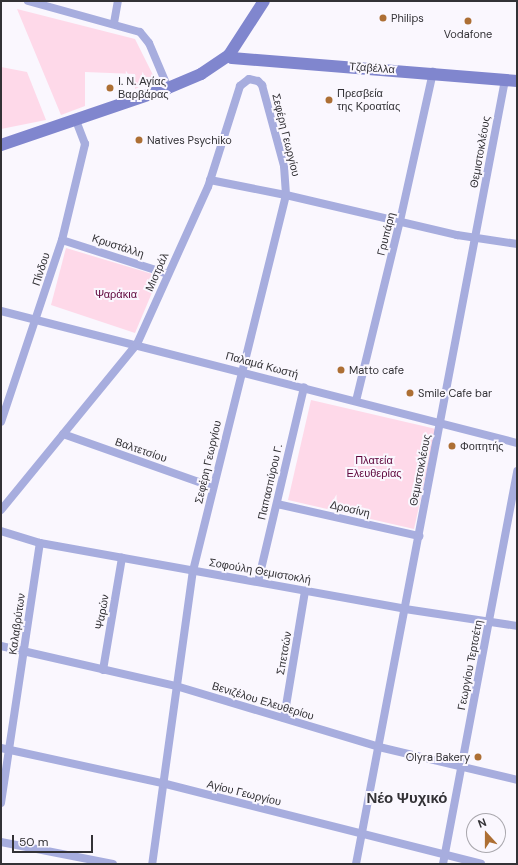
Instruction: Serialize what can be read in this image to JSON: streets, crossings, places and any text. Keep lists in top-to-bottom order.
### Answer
{
  "streets": {
    "main road": ["Τζαβέλλα"],
    "street": [
      "Σεφέρη Γεωργίου",
      "Θεμιστοκλέους",
      "Γρυπάρη",
      "Κρυστάλλη",
      "Πίνδου",
      "Μιστράλ",
      "Παλαμά Κωστή",
      "Βαλτετσίου",
      "Παπασπύρου Γ.",
      "Δροσίνη",
      "Σοφούλη Θεμιστοκλή",
      "Ψαρών",
      "Καλαβρύτων",
      "Σπετσών",
      "Γεωργίου Τερτσέτη",
      "Βενιζέλου Ελευθερίου",
      "Αγίου Γεωργίου"
    ]
  },
  "crossings": [
    ["Τζαβέλλα", "Θεμιστοκλέους"],
    ["Τζαβέλλα", "Γρυπάρη"],
    ["Σεφέρη Γεωργίου", "Μιστράλ"],
    ["Σεφέρη Γεωργίου", "Παλαμά Κωστή"],
    ["Σεφέρη Γεωργίου", "Βαλτετσίου"],
    ["Σεφέρη Γεωργίου", "Σοφούλη Θεμιστοκλή"],
    ["Σεφέρη Γεωργίου", "Βενιζέλου Ελευθερίου"],
    ["Σεφέρη Γεωργίου", "Αγίου Γεωργίου"],
    ["Θεμιστοκλέους", "Παλαμά Κωστή"],
    ["Θεμιστοκλέους", "Δροσίνη"],
    ["Θεμιστοκλέους", "Σοφούλη Θεμιστοκλή"],
    ["Θεμιστοκλέους", "Βενιζέλου Ελευθερίου"],
    ["Θεμιστοκλέους", "Αγίου Γεωργίου"],
    ["Γρυπάρη", "Παλαμά Κωστή"],
    ["Κρυστάλλη", "Πίνδου"],
    ["Κρυστάλλη", "Μιστράλ"],
    ["Πίνδου", "Παλαμά Κωστή"],
    ["Μιστράλ", "Παλαμά Κωστή"],
    ["Μιστράλ", "Βαλτετσίου"],
    ["Παλαμά Κωστή", "Παπασπύρου Γ."],
    ["Παπασπύρου Γ.", "Δροσίνη"],
    ["Παπασπύρου Γ.", "Σοφούλη Θεμιστοκλή"],
    ["Σοφούλη Θεμιστοκλή", "Ψαρών"],
    ["Σοφούλη Θεμιστοκλή", "Καλαβρύτων"],
    ["Σοφούλη Θεμιστοκλή", "Σπετσών"],
    ["Σοφούλη Θεμιστοκλή", "Γεωργίου Τερτσέτη"],
    ["Ψαρών", "Βενιζέλου Ελευθερίου"],
    ["Καλαβρύτων", "Βενιζέλου Ελευθερίου"],
    ["Καλαβρύτων", "Αγίου Γεωργίου"],
    ["Σπετσών", "Βενιζέλου Ελευθερίου"],
    ["Γεωργίου Τερτσέτη", "Βενιζέλου Ελευθερίου"],
    ["Γεωργίου Τερτσέτη", "Αγίου Γεωργίου"]
  ],
  "districts": ["Νέο Ψυχικό"],
  "parks": ["Ψαράκια", "Πλατεία Ελευθερίας"],
  "places": [
    "Philips",
    "Vodafone",
    "Ι. Ν. Αγίας Βαρβάρας",
    "Πρεσβεία της Κροατίας",
    "Natives Psychiko",
    "Matto cafe",
    "Smile Cafe bar",
    "Φοιτητής",
    "Olyra Bakery"
  ],
  "scale_bar": "50 m",
  "north": "top"
}
